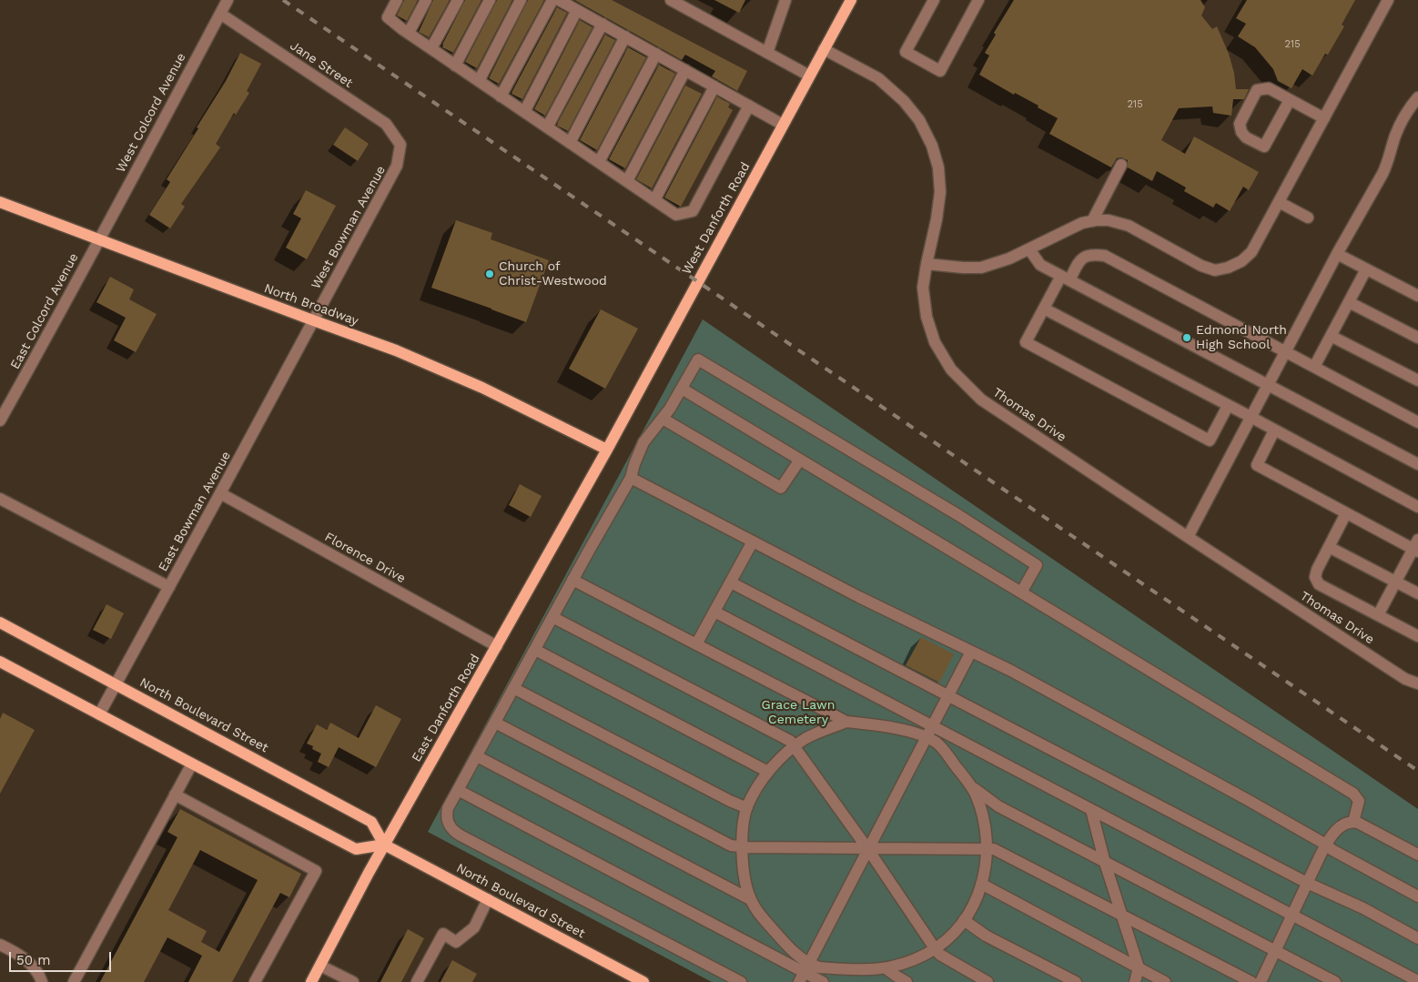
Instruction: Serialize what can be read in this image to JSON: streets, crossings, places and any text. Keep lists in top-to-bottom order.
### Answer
{
  "streets": {
    "main road": [
      "West Danforth Road",
      "North Broadway",
      "East Danforth Road",
      "North Boulevard Street"
    ],
    "street": [
      "Jane Street",
      "West Colcord Avenue",
      "West Bowman Avenue",
      "East Colcord Avenue",
      "Thomas Drive",
      "East Bowman Avenue",
      "Florence Drive"
    ]
  },
  "crossings": [
    ["Jane Street", "West Colcord Avenue"],
    ["Jane Street", "West Bowman Avenue"],
    ["West Colcord Avenue", "North Broadway"],
    ["West Colcord Avenue", "East Colcord Avenue"],
    ["West Danforth Road", "North Broadway"],
    ["West Danforth Road", "Thomas Drive"],
    ["West Danforth Road", "East Danforth Road"],
    ["West Bowman Avenue", "North Broadway"],
    ["West Bowman Avenue", "East Bowman Avenue"],
    ["North Broadway", "East Colcord Avenue"],
    ["North Broadway", "East Bowman Avenue"],
    ["North Broadway", "East Danforth Road"],
    ["East Bowman Avenue", "Florence Drive"],
    ["East Bowman Avenue", "North Boulevard Street"],
    ["Florence Drive", "East Danforth Road"],
    ["East Danforth Road", "North Boulevard Street"]
  ],
  "parks": ["Grace Lawn Cemetery"],
  "places": ["Church of Christ-Westwood", "Edmond North High School"],
  "house_numbers": ["215", "215"],
  "scale_bar": "50 m"
}
